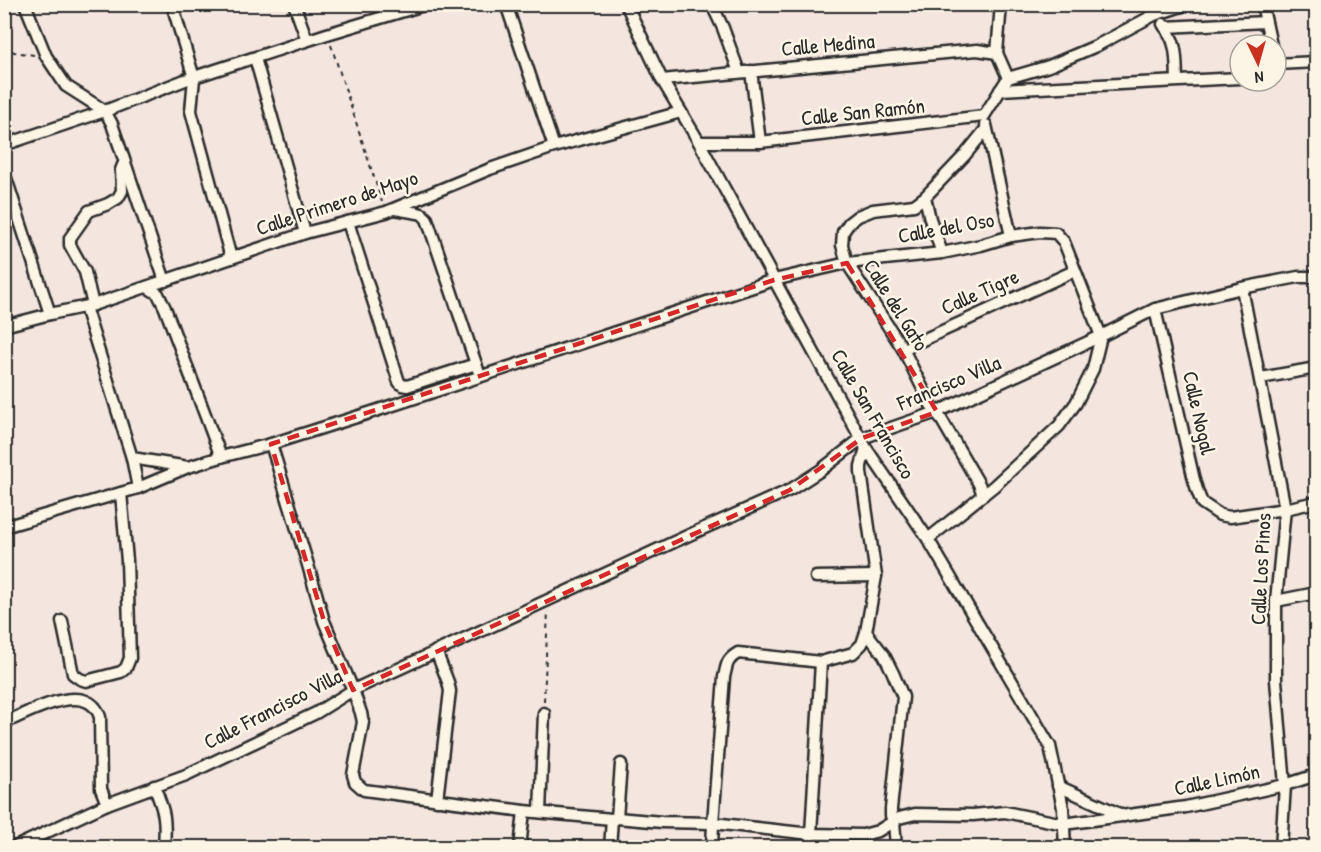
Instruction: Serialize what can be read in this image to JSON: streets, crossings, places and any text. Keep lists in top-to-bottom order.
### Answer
{
  "streets": {
    "street": [
      "Calle Medina",
      "Calle San Ramón",
      "Calle Primero de Mayo",
      "Calle del Oso",
      "Calle Tigre",
      "Calle del Gato",
      "Francisco Villa",
      "Calle Nogal",
      "Calle San Francisco",
      "Calle Los Pinos",
      "Calle Francisco Villa",
      "Calle Limón"
    ]
  },
  "crossings": [
    ["Calle Medina", "Calle San Francisco"],
    ["Calle San Ramón", "Calle San Francisco"],
    ["Calle Primero de Mayo", "Calle San Francisco"],
    ["Calle del Oso", "Calle Tigre"],
    ["Calle del Oso", "Calle del Gato"],
    ["Calle del Oso", "Calle San Francisco"],
    ["Calle Tigre", "Calle del Gato"],
    ["Calle del Gato", "Francisco Villa"],
    ["Francisco Villa", "Calle Nogal"],
    ["Francisco Villa", "Calle San Francisco"],
    ["Francisco Villa", "Calle Los Pinos"],
    ["Francisco Villa", "Calle Francisco Villa"],
    ["Calle Nogal", "Calle Los Pinos"],
    ["Calle San Francisco", "Calle Limón"],
    ["Calle Los Pinos", "Calle Limón"],
    ["Calle Francisco Villa", "Calle Limón"]
  ],
  "north": "bottom"
}
